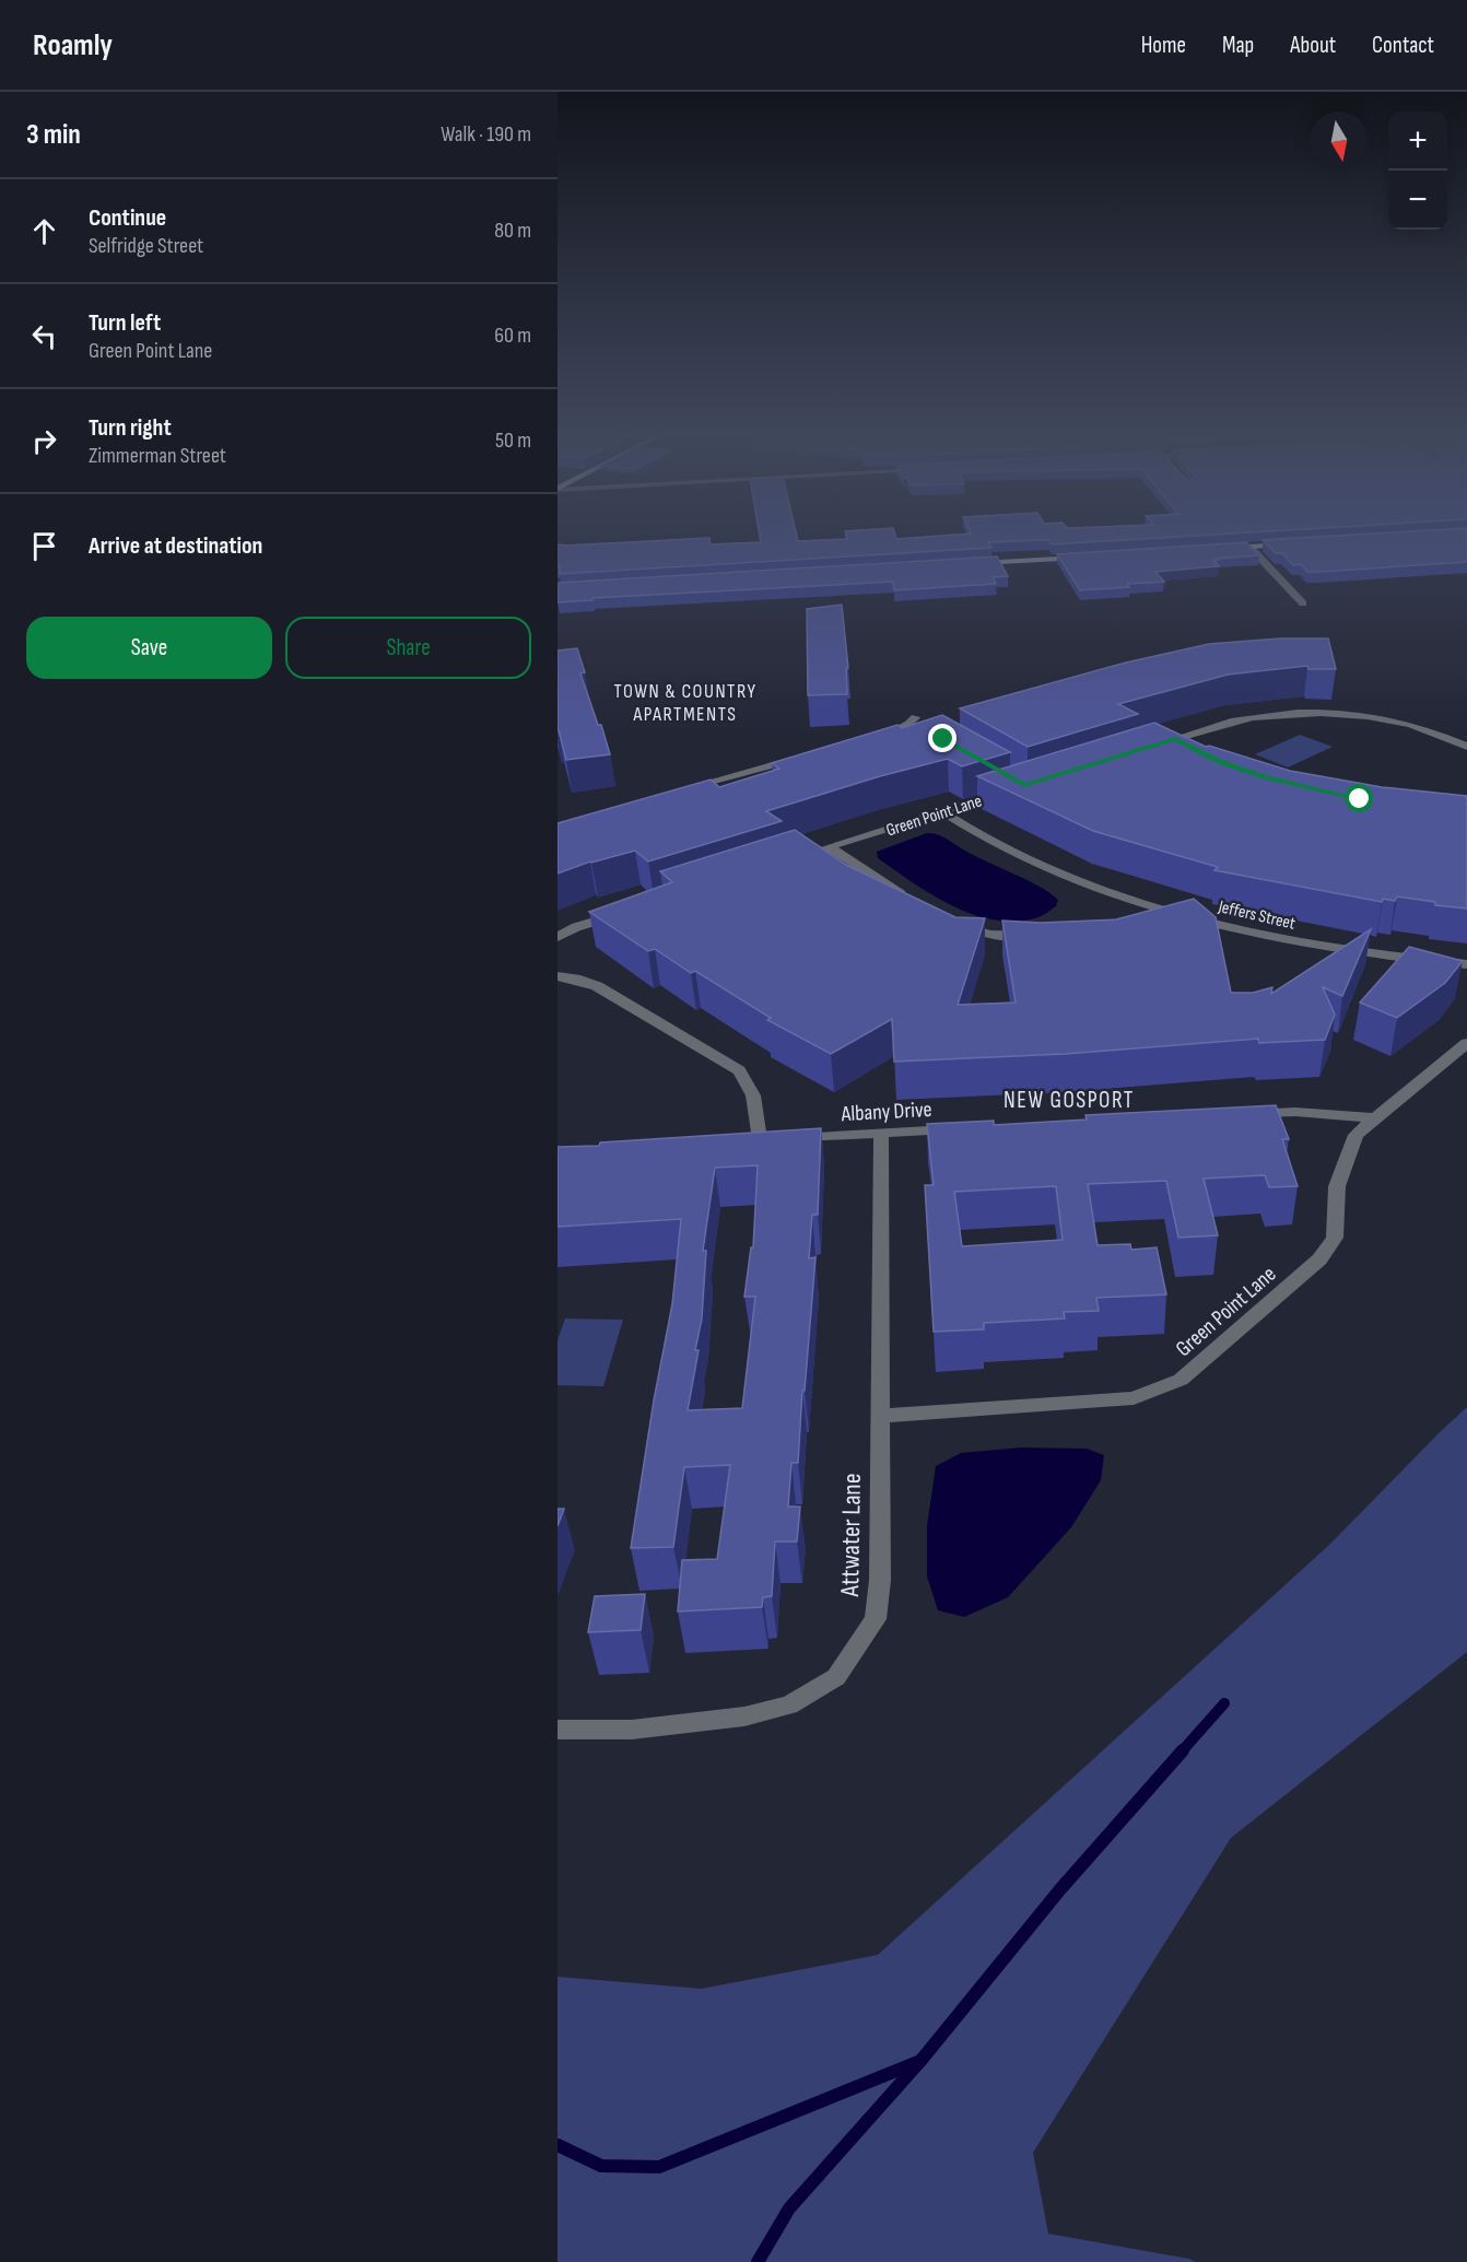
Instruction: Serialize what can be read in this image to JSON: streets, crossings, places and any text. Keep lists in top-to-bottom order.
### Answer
{
  "streets": {
    "street": [
      "Green Point Lane",
      "Jeffers Street",
      "Albany Drive",
      "Attwater Lane"
    ]
  },
  "crossings": [
    ["Green Point Lane", "Jeffers Street"],
    ["Green Point Lane", "Attwater Lane"],
    ["Albany Drive", "Attwater Lane"]
  ],
  "districts": ["TOWN & COUNTRY APARTMENTS", "NEW GOSPORT"],
  "north": "bottom",
  "page": {
    "header": "Roamly",
    "nav": [
      "Home",
      "Map",
      "About",
      "Contact"
    ],
    "heading": ["3 min", "Walk · 190 m"],
    "map_buttons": ["+", "−"],
    "list": [
      ["Continue", "Selfridge Street", "80 m"],
      ["Turn left", "Green Point Lane", "60 m"],
      ["Turn right", "Zimmerman Street", "50 m"],
      "Arrive at destination"
    ],
    "buttons": ["Save", "Share"]
  }
}
